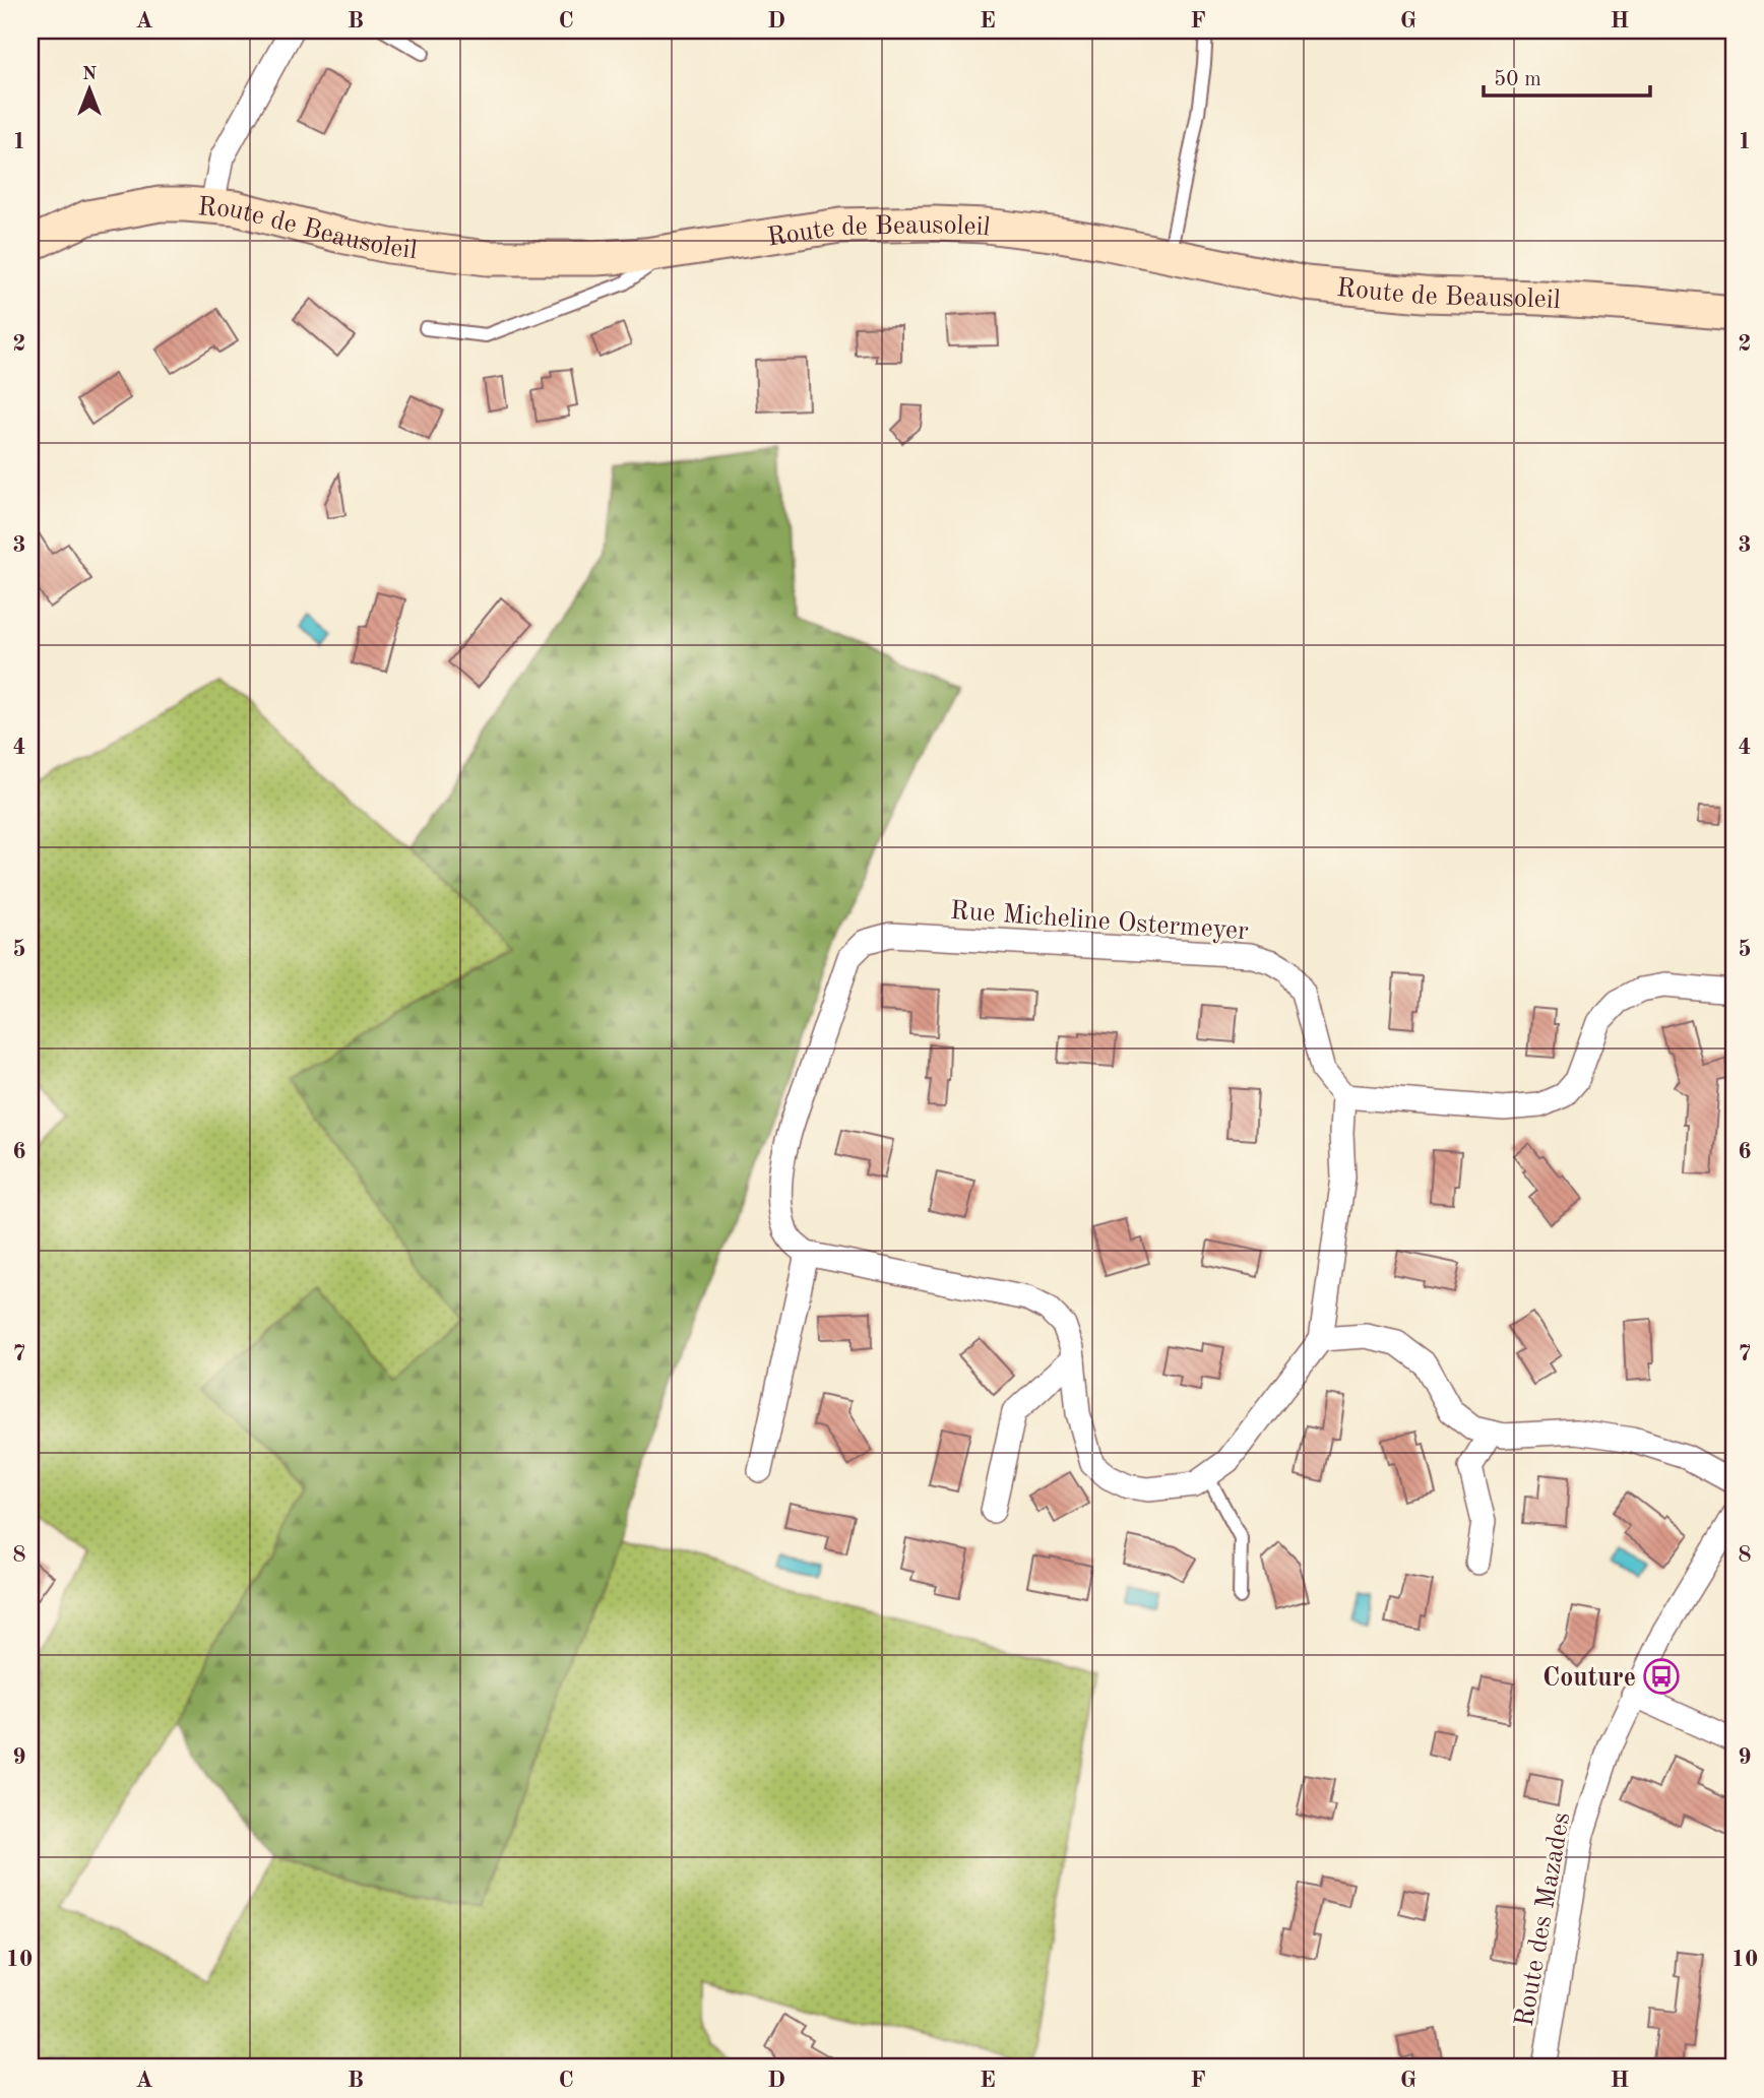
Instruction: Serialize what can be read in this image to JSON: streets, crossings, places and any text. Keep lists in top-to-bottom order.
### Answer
{
  "streets": {
    "main road": ["Route de Beausoleil"],
    "street": ["Rue Micheline Ostermeyer", "Route des Mazades"]
  },
  "places": {
    "bus stop": ["Couture"]
  },
  "scale_bar": "50 m",
  "north": "top",
  "grid": {
    "columns": [
      "A",
      "B",
      "C",
      "D",
      "E",
      "F",
      "G",
      "H"
    ],
    "rows": [
      "1",
      "2",
      "3",
      "4",
      "5",
      "6",
      "7",
      "8",
      "9",
      "10"
    ]
  }
}
